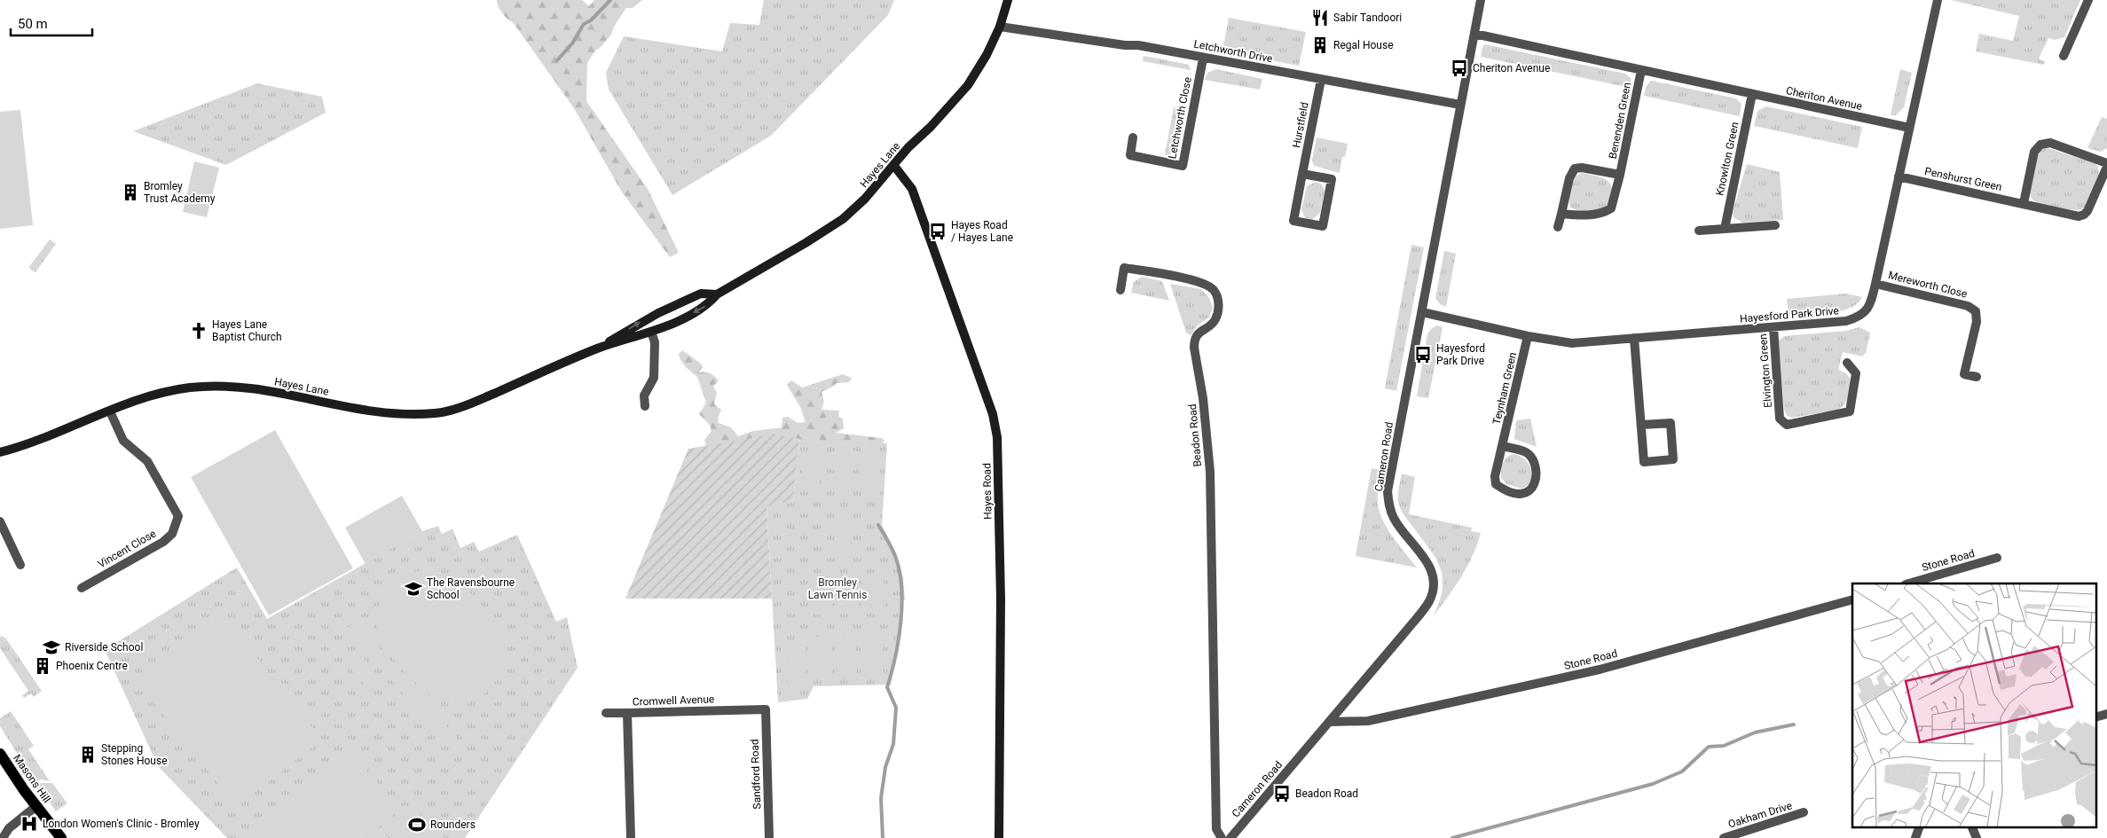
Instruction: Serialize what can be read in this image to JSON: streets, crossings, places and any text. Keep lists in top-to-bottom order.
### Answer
{
  "streets": {
    "main road": ["Hayes Lane", "Hayes Road", "Masons Hill"],
    "street": [
      "Letchworth Drive",
      "Cheriton Avenue",
      "Letchworth Close",
      "Benenden Green",
      "Hurstfield",
      "Knowlton Green",
      "Penshurst Green",
      "Mereworth Close",
      "Hayesford Park Drive",
      "Elvington Green",
      "Teynham Green",
      "Beadon Road",
      "Cameron Road",
      "Vincent Close",
      "Stone Road",
      "Cromwell Avenue",
      "Sandford Road",
      "Oakham Drive"
    ]
  },
  "crossings": [
    ["Letchworth Drive", "Letchworth Close"],
    ["Letchworth Drive", "Hurstfield"],
    ["Letchworth Drive", "Hayes Lane"],
    ["Letchworth Drive", "Cameron Road"],
    ["Cheriton Avenue", "Benenden Green"],
    ["Cheriton Avenue", "Knowlton Green"],
    ["Cheriton Avenue", "Hayesford Park Drive"],
    ["Cheriton Avenue", "Cameron Road"],
    ["Hayes Lane", "Hayes Road"],
    ["Hayes Lane", "Vincent Close"],
    ["Penshurst Green", "Hayesford Park Drive"],
    ["Mereworth Close", "Hayesford Park Drive"],
    ["Hayesford Park Drive", "Elvington Green"],
    ["Hayesford Park Drive", "Teynham Green"],
    ["Hayesford Park Drive", "Cameron Road"],
    ["Cameron Road", "Stone Road"],
    ["Cromwell Avenue", "Sandford Road"]
  ],
  "parks": ["Bromley Lawn Tennis"],
  "places": {
    "restaurant": ["Sabir Tandoori"],
    "building": [
      "Regal House",
      "Bromley Trust Academy",
      "Phoenix Centre",
      "Stepping Stones House"
    ],
    "bus stop": [
      "Cheriton Avenue",
      "Hayes Road / Hayes Lane",
      "Hayesford Park Drive",
      "Beadon Road"
    ],
    "church": ["Hayes Lane Baptist Church"],
    "school or university": ["The Ravensbourne School", "Riverside School"],
    "hospital": ["London Women's Clinic - Bromley"],
    "sports": ["Rounders"]
  },
  "scale_bar": "50 m"
}
